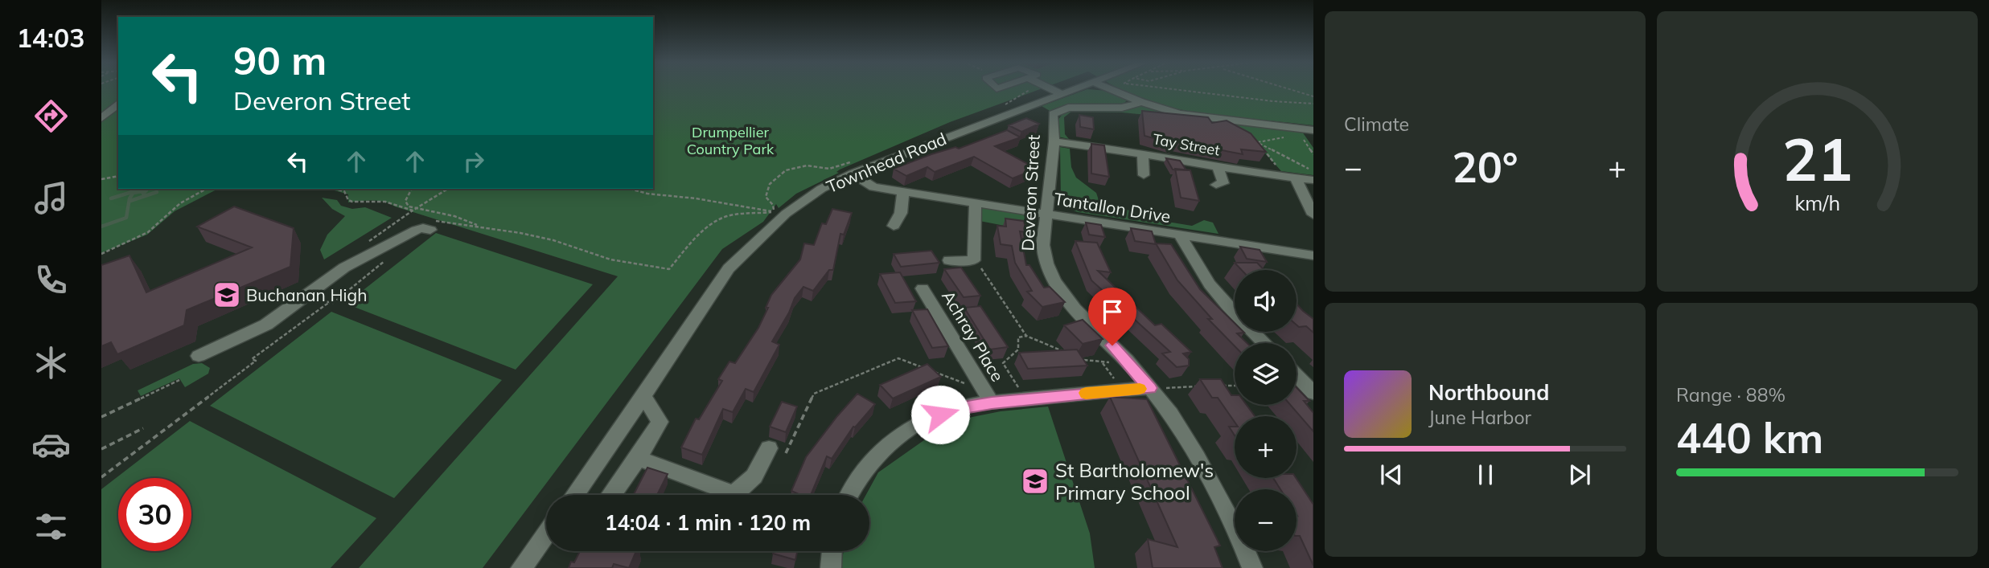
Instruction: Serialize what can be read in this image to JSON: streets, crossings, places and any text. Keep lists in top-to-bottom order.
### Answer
{
  "streets": {
    "street": [
      "Tay Street",
      "Townhead Road",
      "Deveron Street",
      "Tantallon Drive",
      "Achray Place"
    ]
  },
  "crossings": [
    ["Tay Street", "Deveron Street"],
    ["Townhead Road", "Tantallon Drive"],
    ["Deveron Street", "Tantallon Drive"]
  ],
  "parks": ["Drumpellier Country Park"],
  "places": {
    "school or university": ["Buchanan High", "St Bartholomew's Primary School"]
  },
  "page": {
    "tabs": "14:03",
    "tile": [
      "Climate",
      ["Range · 88%", "440 km"]
    ],
    "turn": ["90 m", "Deveron Street"],
    "heat": ["−", "20°", "+"],
    "map_buttons": ["+", "−"],
    "song": ["Northbound", "June Harbor"],
    "limit": "30",
    "trip": "14:04 · 1 min · 120 m",
    "gauge": ["21", "km/h"]
  }
}
